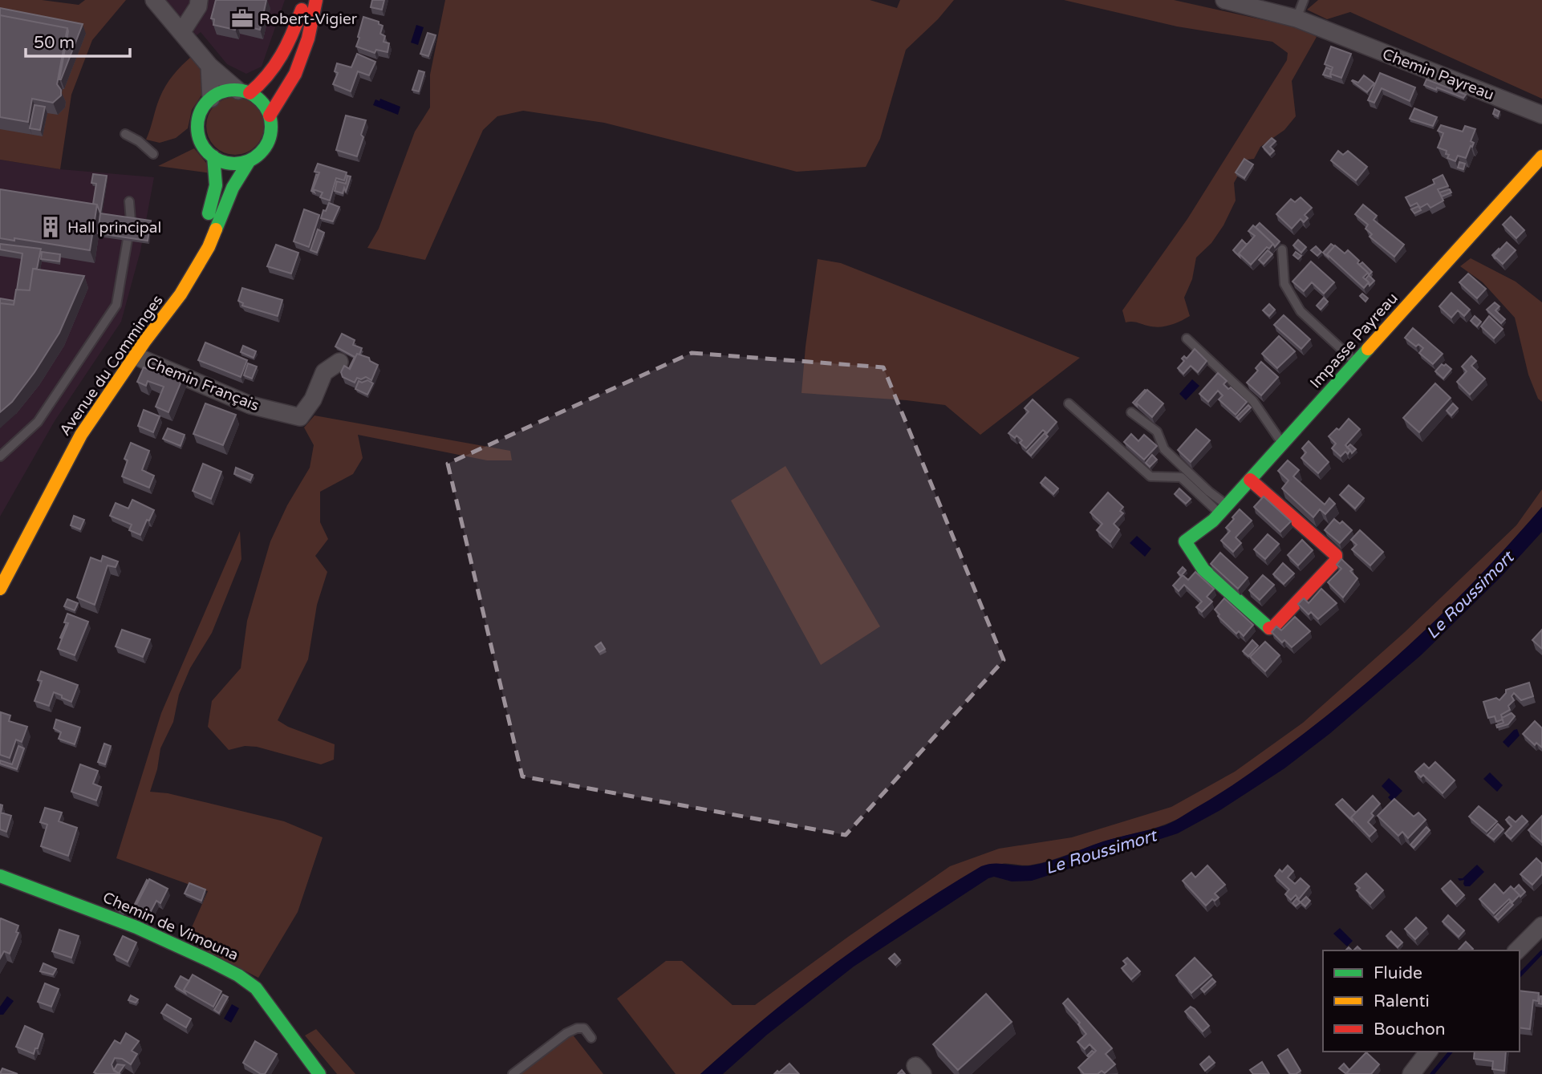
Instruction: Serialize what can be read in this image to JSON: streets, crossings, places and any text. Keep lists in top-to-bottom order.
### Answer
{
  "streets": {
    "main road": ["Impasse Payreau", "Avenue du Comminges", "Chemin de Vimouna"],
    "street": ["Chemin Payreau", "Chemin Français"]
  },
  "crossings": [
    ["Avenue du Comminges", "Chemin Français"]
  ],
  "water": ["Le Roussimort"],
  "places": {
    "office": ["Robert-Vigier"],
    "building": ["Hall principal"]
  },
  "legend": ["Fluide", "Ralenti", "Bouchon"],
  "scale_bar": "50 m"
}
